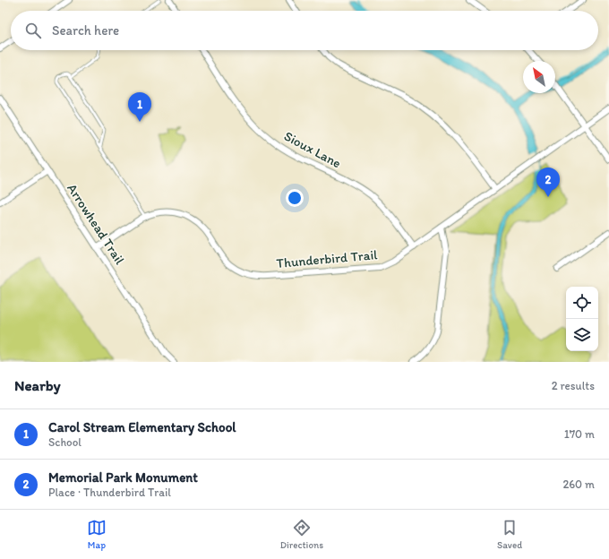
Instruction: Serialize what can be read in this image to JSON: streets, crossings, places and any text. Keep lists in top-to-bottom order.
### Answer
{
  "streets": {
    "street": ["Sioux Lane", "Arrowhead Trail", "Thunderbird Trail"]
  },
  "crossings": [
    ["Sioux Lane", "Thunderbird Trail"],
    ["Arrowhead Trail", "Thunderbird Trail"]
  ],
  "north": "top left",
  "page": {
    "search": "Search here",
    "pins": ["1", "2"],
    "heading": ["Nearby", "2 results"],
    "list": [
      {
        "mark": "1",
        "name": "Carol Stream Elementary School",
        "note": "School",
        "value": "170 m"
      },
      {
        "mark": "2",
        "name": "Memorial Park Monument",
        "note": "Place · Thunderbird Trail",
        "value": "260 m"
      }
    ],
    "nav": ["Map", "Directions", "Saved"]
  }
}
